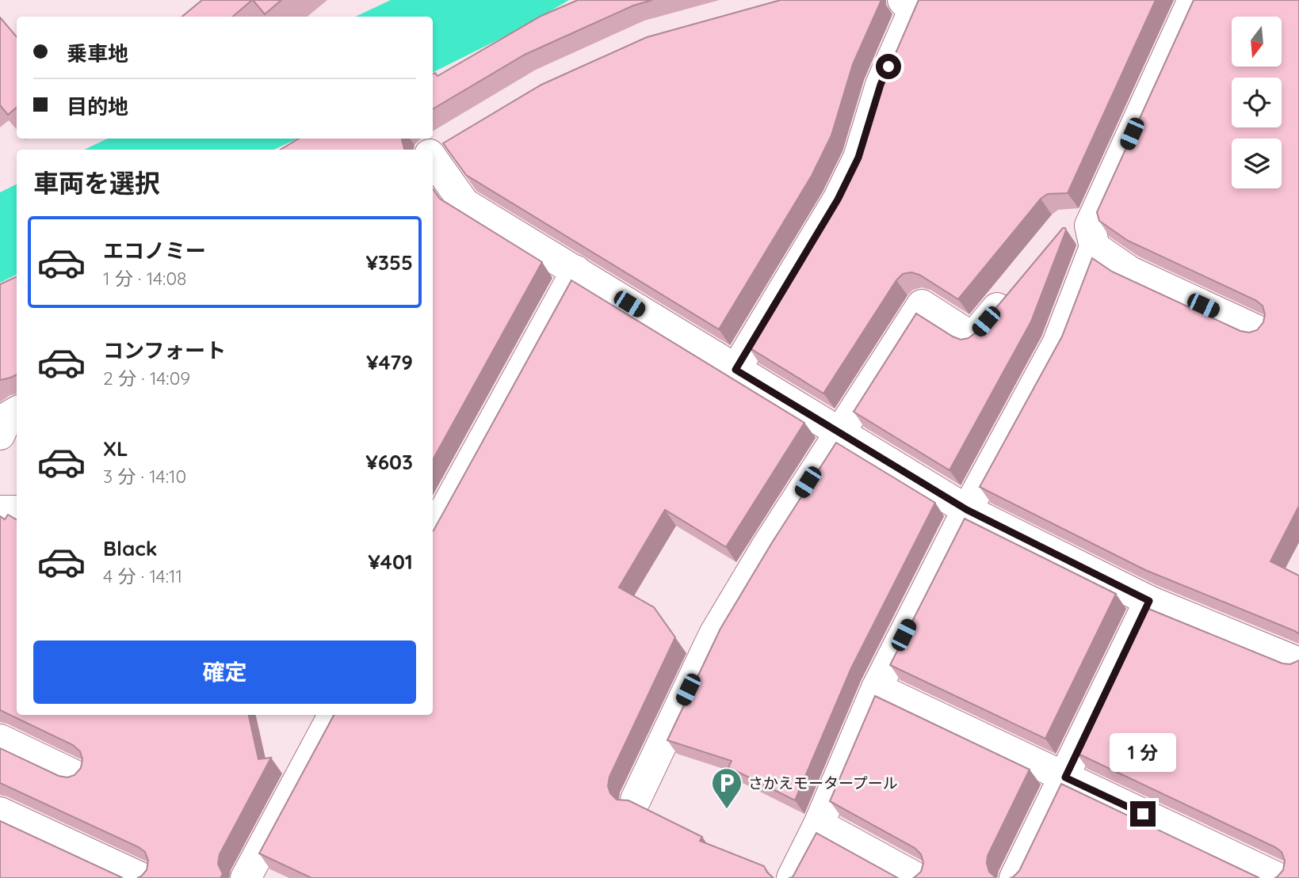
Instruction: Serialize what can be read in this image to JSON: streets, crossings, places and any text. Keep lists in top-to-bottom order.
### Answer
{
  "places": {
    "parking": ["さかえモータープール"]
  },
  "north": "bottom",
  "page": {
    "banner": ["乗車地", "目的地"],
    "heading": "車両を選択",
    "list": [
      {
        "name": "エコノミー",
        "note": "1 分 · 14:08",
        "value": "¥355"
      },
      {
        "name": "コンフォート",
        "note": "2 分 · 14:09",
        "value": "¥479"
      },
      {
        "name": "XL",
        "note": "3 分 · 14:10",
        "value": "¥603"
      },
      {
        "name": "Black",
        "note": "4 分 · 14:11",
        "value": "¥401"
      }
    ],
    "buttons": "確定",
    "bubble": "1 分"
  }
}
